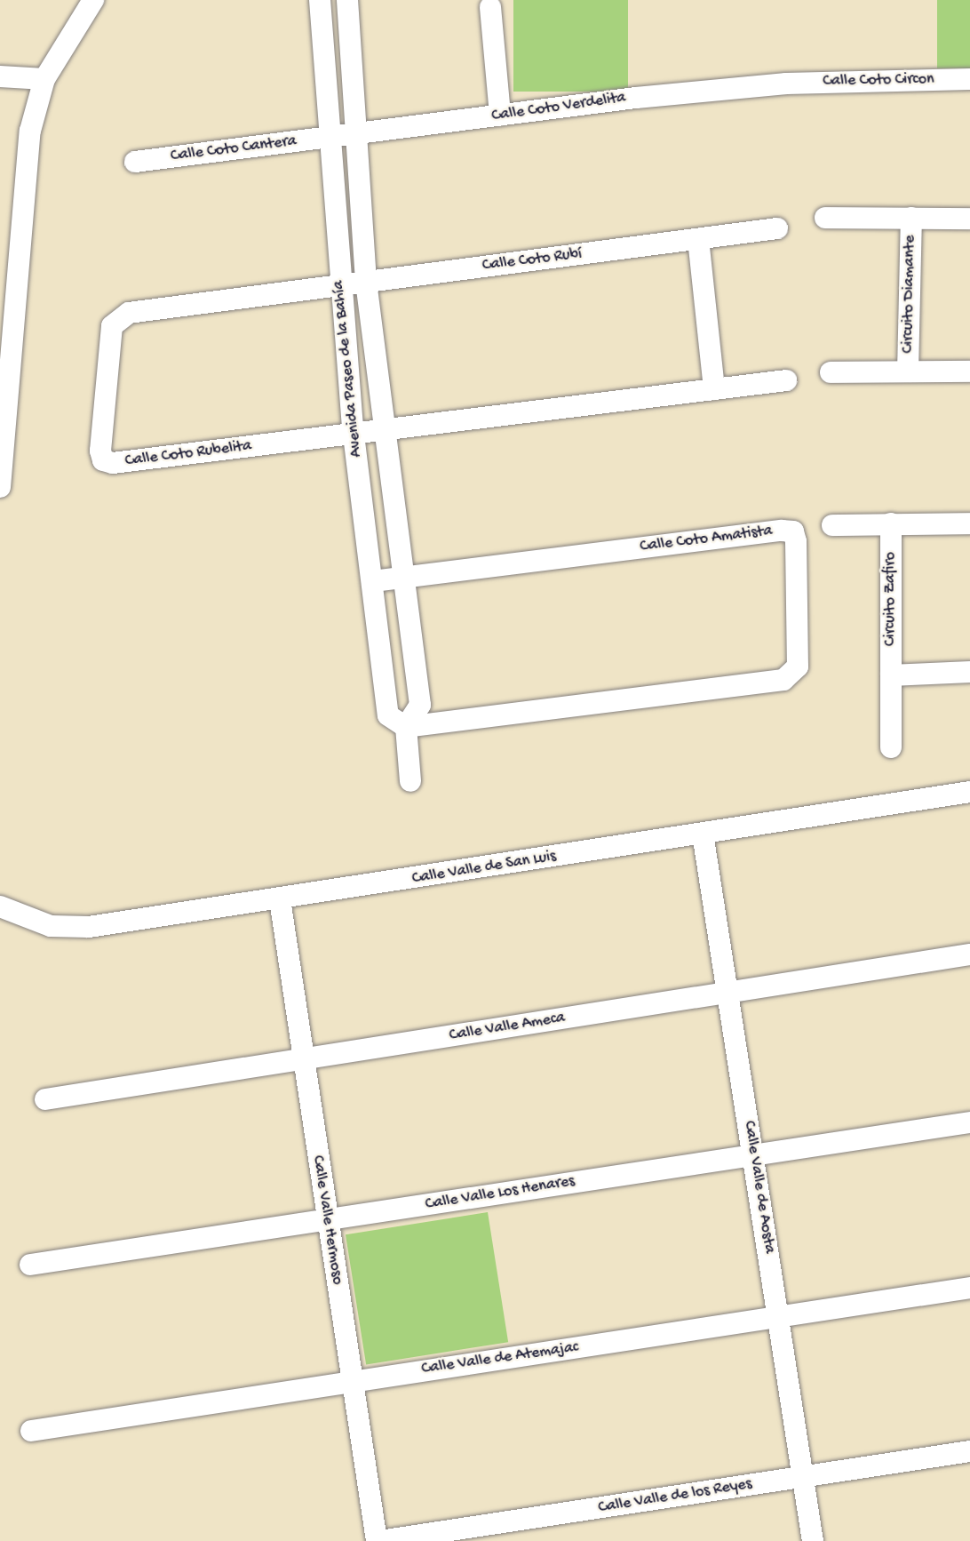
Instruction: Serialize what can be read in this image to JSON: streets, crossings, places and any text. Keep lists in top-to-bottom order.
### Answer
{
  "streets": {
    "street": [
      "Calle Coto Circon",
      "Calle Coto Verdelita",
      "Calle Coto Cantera",
      "Calle Coto Rubí",
      "Circuito Diamante",
      "Avenida Paseo de la Bahía",
      "Calle Coto Rubelita",
      "Calle Coto Amatista",
      "Circuito Zafiro",
      "Calle Valle de San Luis",
      "Calle Valle Ameca",
      "Calle Valle de Aosta",
      "Calle Valle Los Henares",
      "Calle Valle Hermoso",
      "Calle Valle de Atemajac",
      "Calle Valle de los Reyes"
    ]
  },
  "crossings": [
    ["Calle Coto Circon", "Calle Coto Verdelita"],
    ["Calle Coto Verdelita", "Calle Coto Cantera"],
    ["Calle Coto Verdelita", "Avenida Paseo de la Bahía"],
    ["Calle Coto Cantera", "Avenida Paseo de la Bahía"],
    ["Calle Coto Rubí", "Avenida Paseo de la Bahía"],
    ["Calle Coto Rubí", "Calle Coto Rubelita"],
    ["Avenida Paseo de la Bahía", "Calle Coto Rubelita"],
    ["Avenida Paseo de la Bahía", "Calle Coto Amatista"],
    ["Calle Valle de San Luis", "Calle Valle de Aosta"],
    ["Calle Valle de San Luis", "Calle Valle Hermoso"],
    ["Calle Valle Ameca", "Calle Valle de Aosta"],
    ["Calle Valle Ameca", "Calle Valle Hermoso"],
    ["Calle Valle de Aosta", "Calle Valle Los Henares"],
    ["Calle Valle de Aosta", "Calle Valle de Atemajac"],
    ["Calle Valle de Aosta", "Calle Valle de los Reyes"],
    ["Calle Valle Los Henares", "Calle Valle Hermoso"],
    ["Calle Valle Hermoso", "Calle Valle de Atemajac"],
    ["Calle Valle Hermoso", "Calle Valle de los Reyes"]
  ]
}
